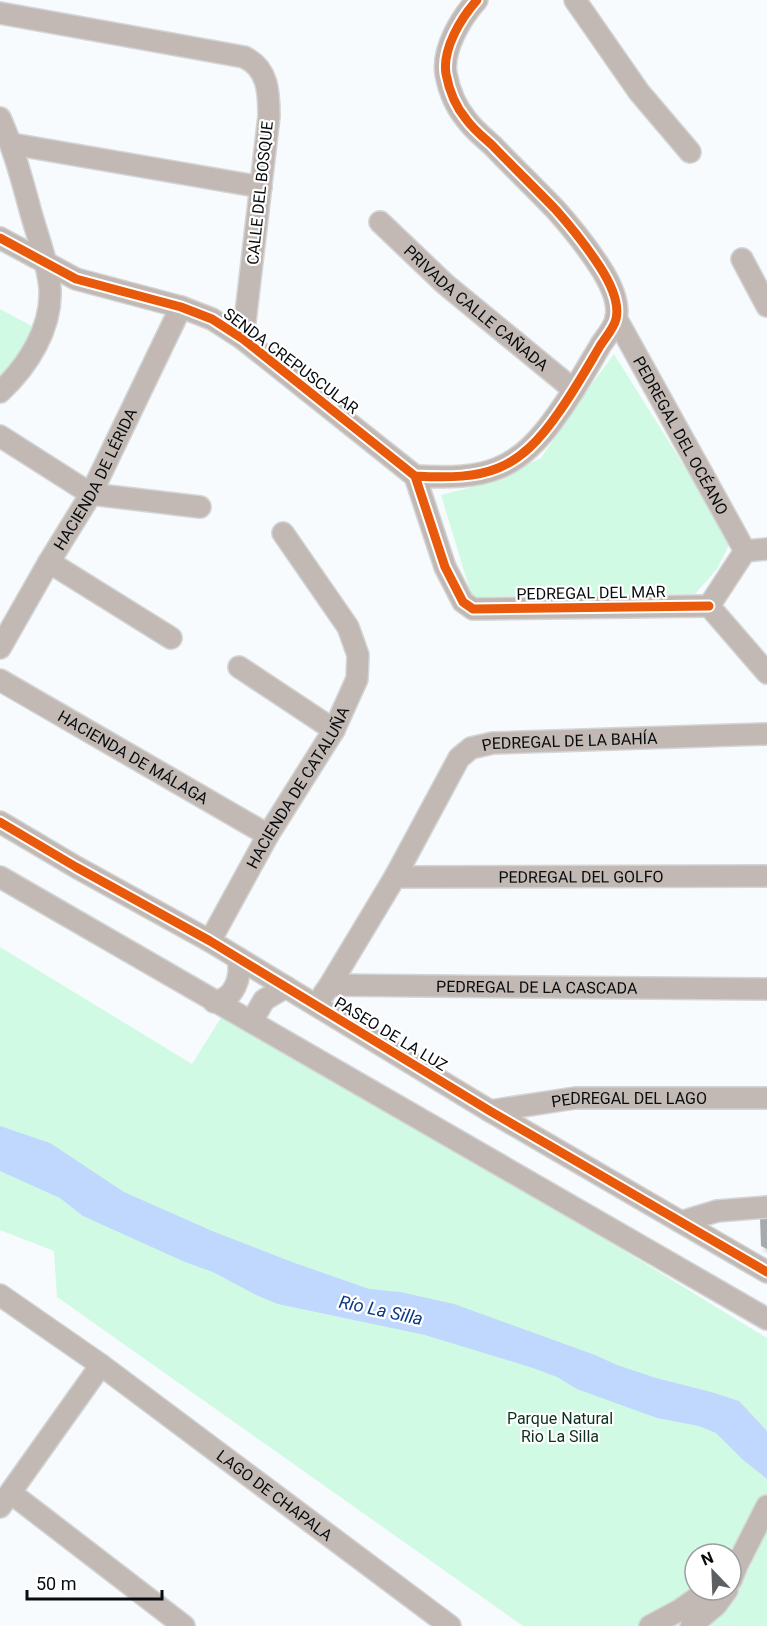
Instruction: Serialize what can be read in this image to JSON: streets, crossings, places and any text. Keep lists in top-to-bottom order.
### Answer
{
  "streets": {
    "street": [
      "CALLE DEL BOSQUE",
      "PRIVADA CALLE CAÑADA",
      "SENDA CREPUSCULAR",
      "PEDREGAL DEL OCÉANO",
      "HACIENDA DE LÉRIDA",
      "PEDREGAL DEL MAR",
      "PEDREGAL DE LA BAHÍA",
      "HACIENDA DE MÁLAGA",
      "HACIENDA DE CATALUÑA",
      "PEDREGAL DEL GOLFO",
      "PEDREGAL DE LA CASCADA",
      "PASEO DE LA LUZ",
      "PEDREGAL DEL LAGO",
      "LAGO DE CHAPALA"
    ]
  },
  "crossings": [
    ["CALLE DEL BOSQUE", "SENDA CREPUSCULAR"],
    ["SENDA CREPUSCULAR", "HACIENDA DE LÉRIDA"],
    ["SENDA CREPUSCULAR", "PEDREGAL DEL MAR"],
    ["PEDREGAL DE LA BAHÍA", "PEDREGAL DEL GOLFO"],
    ["PEDREGAL DE LA BAHÍA", "PEDREGAL DE LA CASCADA"],
    ["HACIENDA DE MÁLAGA", "HACIENDA DE CATALUÑA"],
    ["HACIENDA DE CATALUÑA", "PASEO DE LA LUZ"],
    ["PASEO DE LA LUZ", "PEDREGAL DEL LAGO"]
  ],
  "water": ["Río La Silla"],
  "parks": ["Parque Natural Rio La Silla"],
  "scale_bar": "50 m",
  "north": "top left"
}
